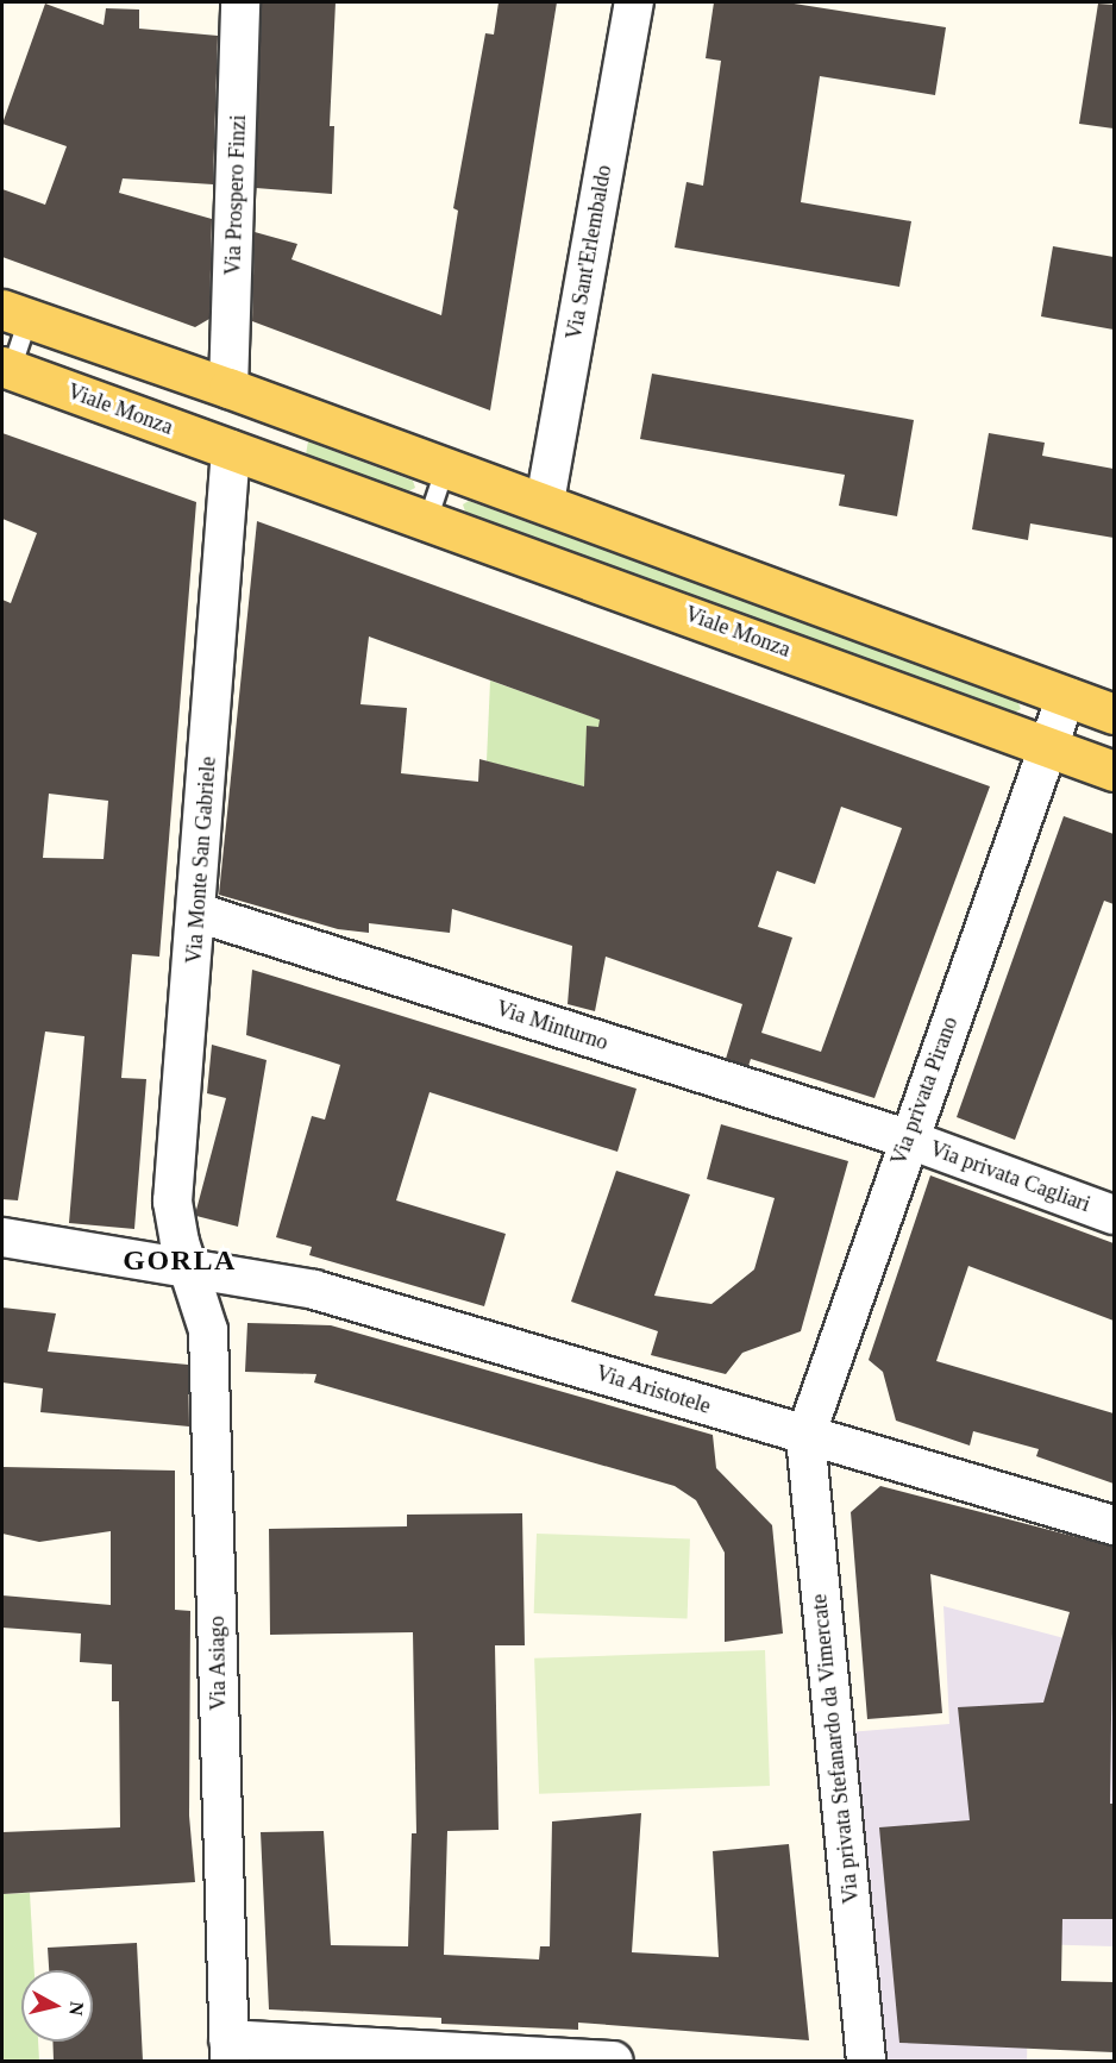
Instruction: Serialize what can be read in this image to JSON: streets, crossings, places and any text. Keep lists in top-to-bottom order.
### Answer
{
  "streets": {
    "main road": ["Viale Monza"],
    "street": [
      "Via Prospero Finzi",
      "Via Sant'Erlembaldo",
      "Via Monte San Gabriele",
      "Via Minturno",
      "Via privata Pirano",
      "Via privata Cagliari",
      "Via Aristotele",
      "Via Asiago",
      "Via privata Stefanardo da Vimercate"
    ]
  },
  "crossings": [
    ["Via Prospero Finzi", "Viale Monza"],
    ["Via Sant'Erlembaldo", "Viale Monza"],
    ["Viale Monza", "Via Monte San Gabriele"],
    ["Viale Monza", "Via privata Pirano"],
    ["Via Monte San Gabriele", "Via Minturno"],
    ["Via Monte San Gabriele", "Via Aristotele"],
    ["Via Monte San Gabriele", "Via Asiago"],
    ["Via Minturno", "Via privata Pirano"],
    ["Via Minturno", "Via privata Cagliari"],
    ["Via privata Pirano", "Via privata Cagliari"],
    ["Via privata Pirano", "Via Aristotele"],
    ["Via privata Pirano", "Via privata Stefanardo da Vimercate"],
    ["Via Aristotele", "Via Asiago"],
    ["Via Aristotele", "Via privata Stefanardo da Vimercate"]
  ],
  "districts": ["GORLA"],
  "north": "right"
}
